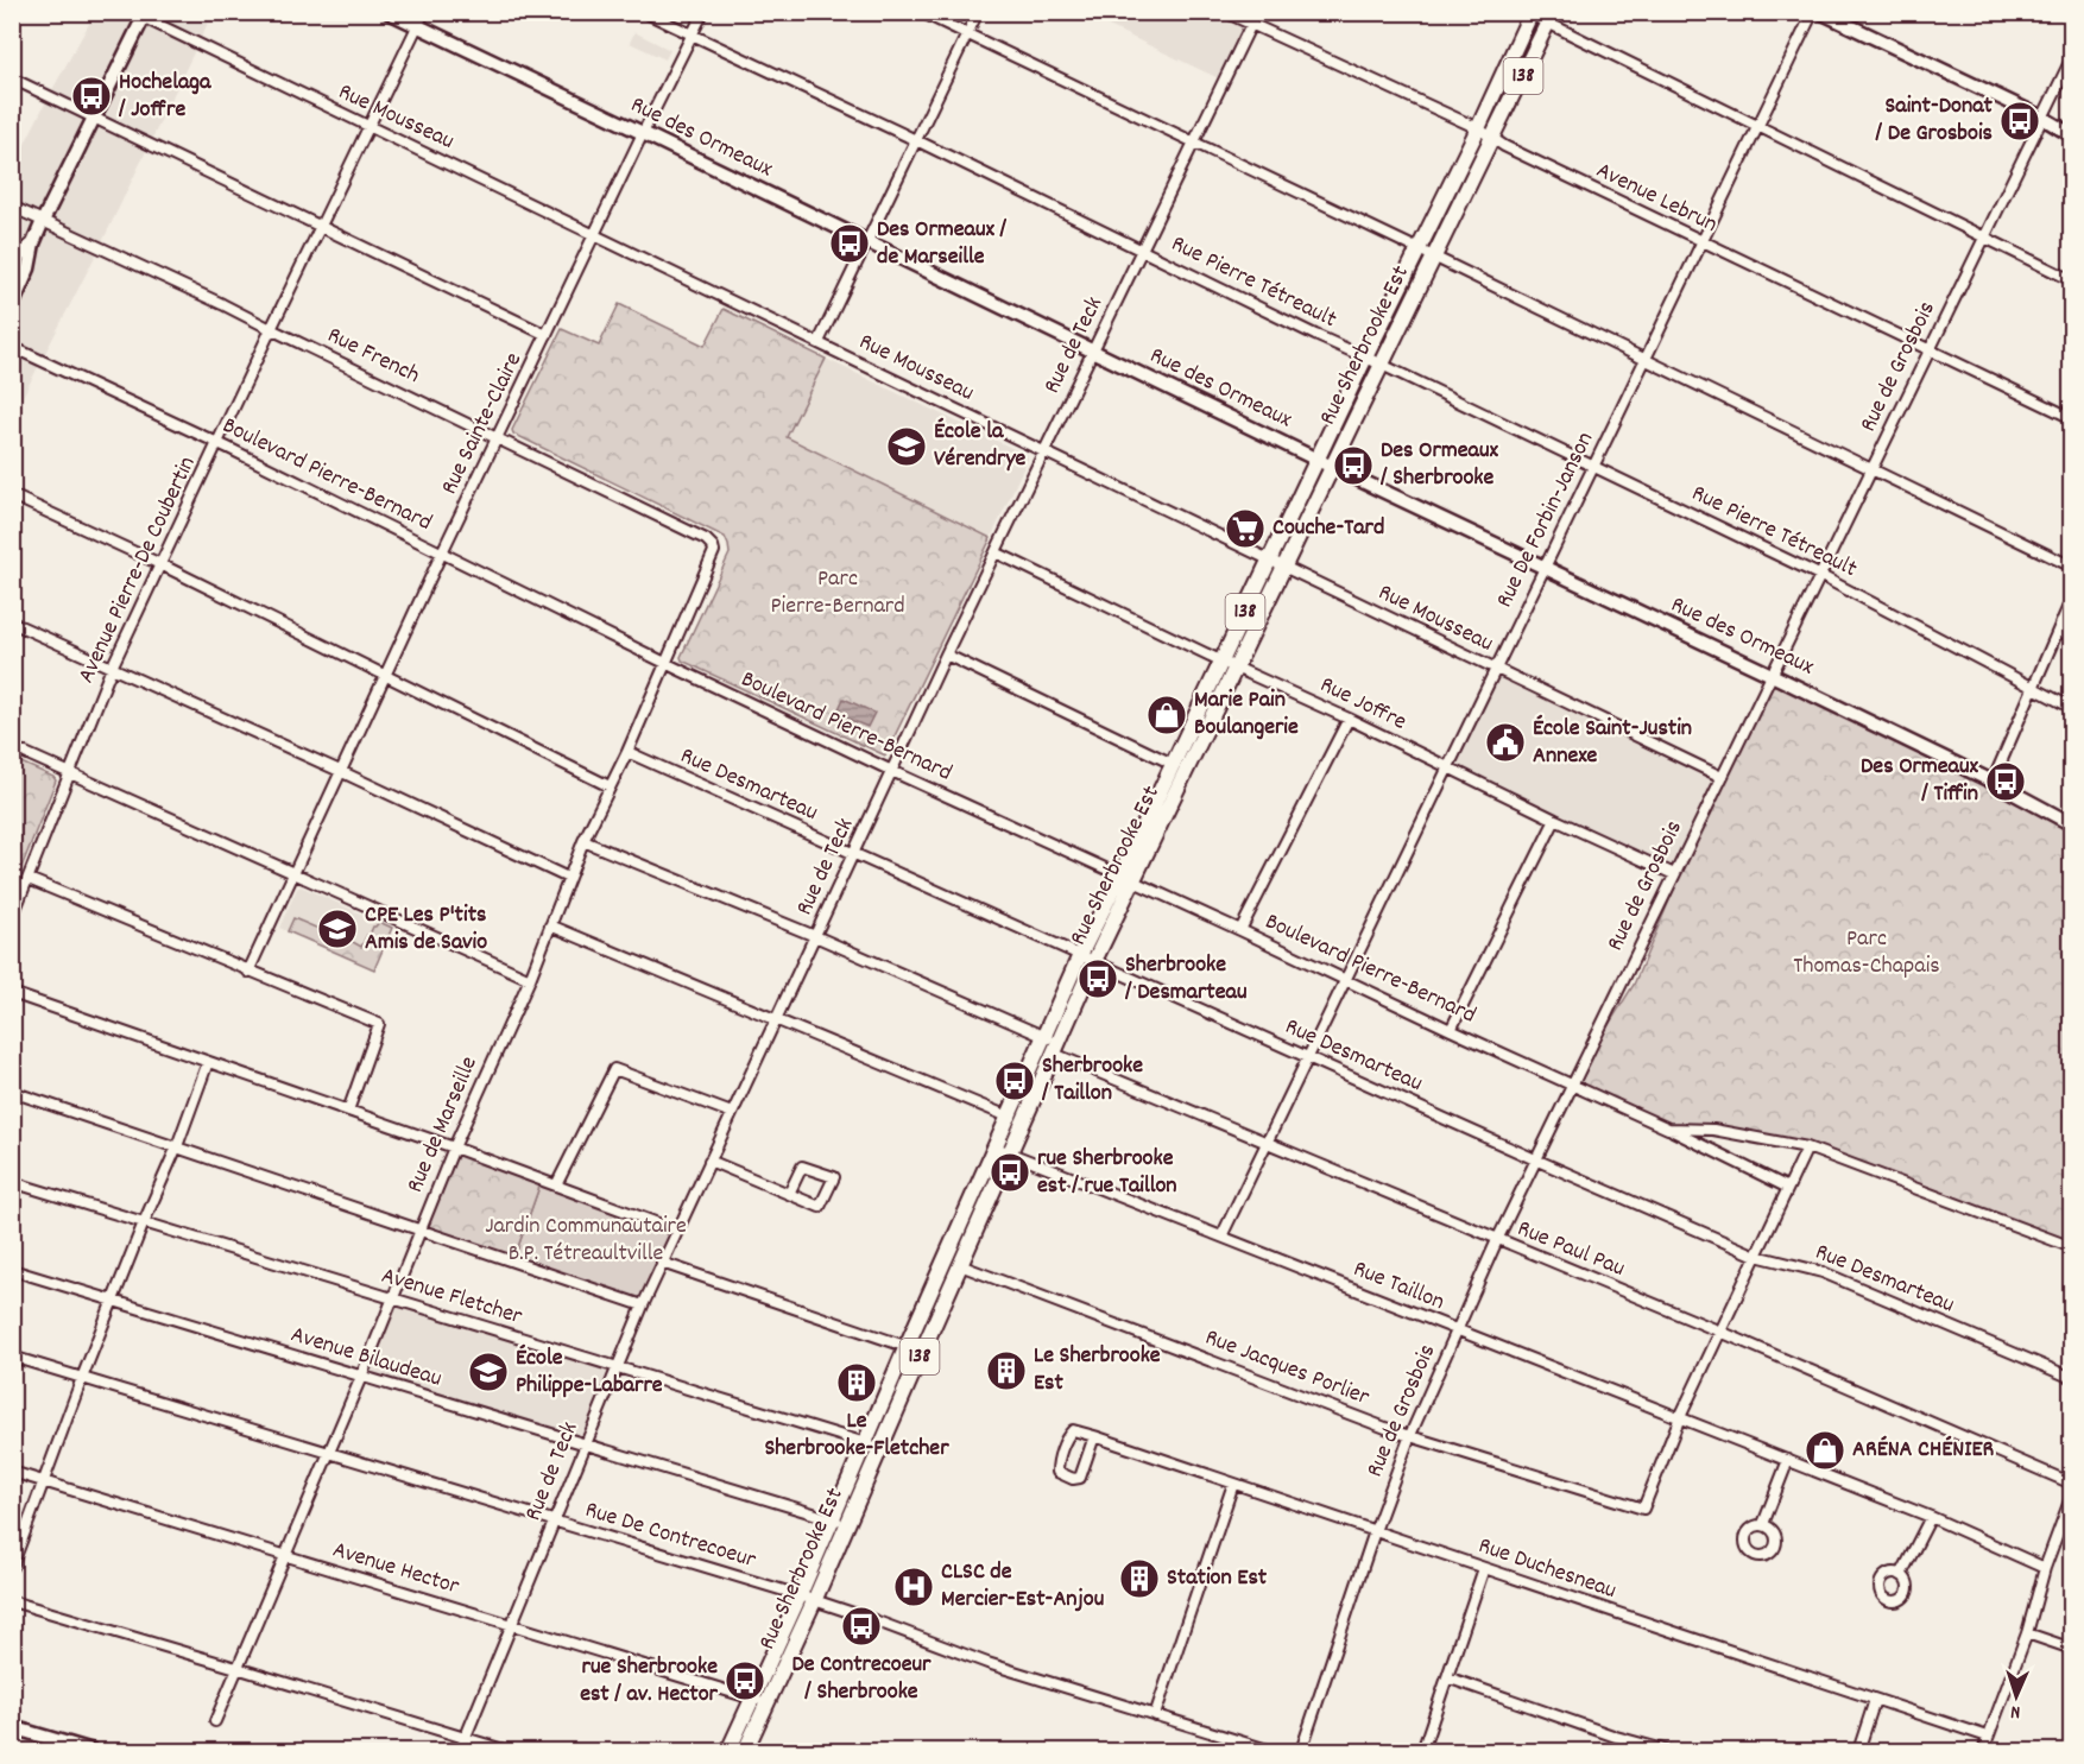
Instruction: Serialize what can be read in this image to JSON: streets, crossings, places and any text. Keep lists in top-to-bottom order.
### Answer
{
  "streets": {
    "main road": ["138", "Rue Sherbrooke Est"],
    "street": [
      "Rue Mousseau",
      "Rue des Ormeaux",
      "Avenue Lebrun",
      "Rue Pierre Tétreault",
      "Rue de Teck",
      "Rue French",
      "Rue de Grosbois",
      "Rue Sainte-Claire",
      "Boulevard Pierre-Bernard",
      "Rue De Forbin-Janson",
      "Avenue Pierre-De Coubertin",
      "Rue Joffre",
      "Rue Desmarteau",
      "Rue de Marseille",
      "Rue Paul Pau",
      "Rue Taillon",
      "Avenue Fletcher",
      "Avenue Bilaudeau",
      "Rue Jacques Porlier",
      "Rue De Contrecoeur",
      "Avenue Hector",
      "Rue Duchesneau"
    ]
  },
  "crossings": [
    ["Rue Mousseau", "Rue de Teck"],
    ["Rue Mousseau", "Rue Sherbrooke Est"],
    ["Rue Mousseau", "Rue de Grosbois"],
    ["Rue Mousseau", "Rue Sainte-Claire"],
    ["Rue Mousseau", "Rue De Forbin-Janson"],
    ["Rue Mousseau", "Avenue Pierre-De Coubertin"],
    ["Rue des Ormeaux", "Rue de Teck"],
    ["Rue des Ormeaux", "Rue Sherbrooke Est"],
    ["Rue des Ormeaux", "Rue de Grosbois"],
    ["Rue des Ormeaux", "Rue Sainte-Claire"],
    ["Rue des Ormeaux", "Rue De Forbin-Janson"],
    ["Rue des Ormeaux", "Avenue Pierre-De Coubertin"],
    ["Avenue Lebrun", "Rue de Teck"],
    ["Avenue Lebrun", "Rue Sherbrooke Est"],
    ["Avenue Lebrun", "Rue de Grosbois"],
    ["Avenue Lebrun", "Rue De Forbin-Janson"],
    ["Rue Pierre Tétreault", "Rue de Teck"],
    ["Rue Pierre Tétreault", "Rue Sherbrooke Est"],
    ["Rue Pierre Tétreault", "Rue de Grosbois"],
    ["Rue Pierre Tétreault", "Rue Sainte-Claire"],
    ["Rue Pierre Tétreault", "Rue De Forbin-Janson"],
    ["Rue de Teck", "Boulevard Pierre-Bernard"],
    ["Rue de Teck", "Rue Joffre"],
    ["Rue de Teck", "Rue Desmarteau"],
    ["Rue de Teck", "Rue Paul Pau"],
    ["Rue de Teck", "Avenue Fletcher"],
    ["Rue de Teck", "Avenue Bilaudeau"],
    ["Rue de Teck", "Rue De Contrecoeur"],
    ["Rue de Teck", "Avenue Hector"],
    ["Rue Sherbrooke Est", "Boulevard Pierre-Bernard"],
    ["Rue Sherbrooke Est", "Rue Joffre"],
    ["Rue Sherbrooke Est", "Rue Desmarteau"],
    ["Rue Sherbrooke Est", "Rue Paul Pau"],
    ["Rue Sherbrooke Est", "Rue Taillon"],
    ["Rue Sherbrooke Est", "Avenue Fletcher"],
    ["Rue Sherbrooke Est", "Avenue Bilaudeau"],
    ["Rue Sherbrooke Est", "Rue Jacques Porlier"],
    ["Rue Sherbrooke Est", "Rue De Contrecoeur"],
    ["Rue Sherbrooke Est", "Avenue Hector"],
    ["Rue French", "Rue Sainte-Claire"],
    ["Rue French", "Avenue Pierre-De Coubertin"],
    ["Rue French", "Rue de Marseille"],
    ["Rue de Grosbois", "Boulevard Pierre-Bernard"],
    ["Rue de Grosbois", "Rue Joffre"],
    ["Rue de Grosbois", "Rue Desmarteau"],
    ["Rue de Grosbois", "Rue Paul Pau"],
    ["Rue de Grosbois", "Rue Taillon"],
    ["Rue de Grosbois", "Rue Jacques Porlier"],
    ["Rue de Grosbois", "Rue Duchesneau"],
    ["Rue Sainte-Claire", "Boulevard Pierre-Bernard"],
    ["Boulevard Pierre-Bernard", "Rue De Forbin-Janson"],
    ["Boulevard Pierre-Bernard", "Avenue Pierre-De Coubertin"],
    ["Boulevard Pierre-Bernard", "Rue de Marseille"],
    ["Rue De Forbin-Janson", "Rue Joffre"],
    ["Rue De Forbin-Janson", "Rue Desmarteau"],
    ["Rue De Forbin-Janson", "Rue Paul Pau"],
    ["Rue De Forbin-Janson", "Rue Taillon"],
    ["Rue Desmarteau", "Rue de Marseille"],
    ["Rue de Marseille", "Rue Paul Pau"],
    ["Rue de Marseille", "Avenue Fletcher"],
    ["Rue de Marseille", "Avenue Bilaudeau"],
    ["Rue de Marseille", "Rue De Contrecoeur"],
    ["Rue de Marseille", "Avenue Hector"],
    ["Rue Taillon", "Rue Jacques Porlier"]
  ],
  "parks": ["Parc Pierre-Bernard", "Parc Thomas-Chapais", "Jardin Communautaire B.P. Tétreaultville"],
  "places": {
    "bus stop": [
      "Hochelaga / Joffre",
      "Saint-Donat / De Grosbois",
      "Des Ormeaux / de Marseille",
      "Des Ormeaux / Sherbrooke",
      "Des Ormeaux / Tiffin",
      "Sherbrooke / Desmarteau",
      "Sherbrooke / Taillon",
      "rue Sherbrooke est / rue Taillon",
      "De Contrecoeur / Sherbrooke",
      "rue Sherbrooke est / av. Hector"
    ],
    "school or university": ["École la Vérendrye", "CPE Les P'tits Amis de Savio", "École Philippe-Labarre"],
    "supermarket": ["Couche-Tard"],
    "shop": ["Marie Pain Boulangerie", "ARÉNA CHÉNIER"],
    "public building": ["École Saint-Justin Annexe"],
    "building": ["Le Sherbrooke Est", "Le Sherbrooke-Fletcher", "Station Est"],
    "hospital": ["CLSC de Mercier-Est-Anjou"]
  },
  "north": "bottom"
}
